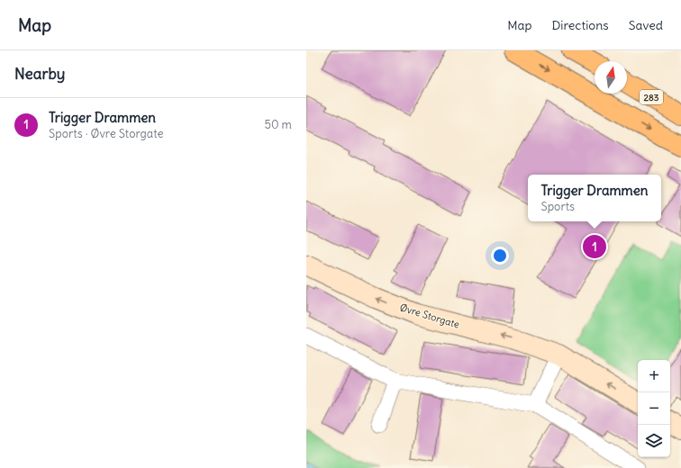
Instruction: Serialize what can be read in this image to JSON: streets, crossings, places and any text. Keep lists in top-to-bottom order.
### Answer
{
  "streets": {
    "main road": ["283", "Øvre Storgate"]
  },
  "one_way": ["Øvre Storgate"],
  "north": "top",
  "page": {
    "header": "Map",
    "nav": ["Map", "Directions", "Saved"],
    "heading": "Nearby",
    "list": [
      {
        "mark": "1",
        "name": "Trigger Drammen",
        "note": "Sports · Øvre Storgate",
        "value": "50 m"
      }
    ],
    "popup": ["Trigger Drammen", "Sports"],
    "pins": "1",
    "map_buttons": ["+", "−"]
  }
}
